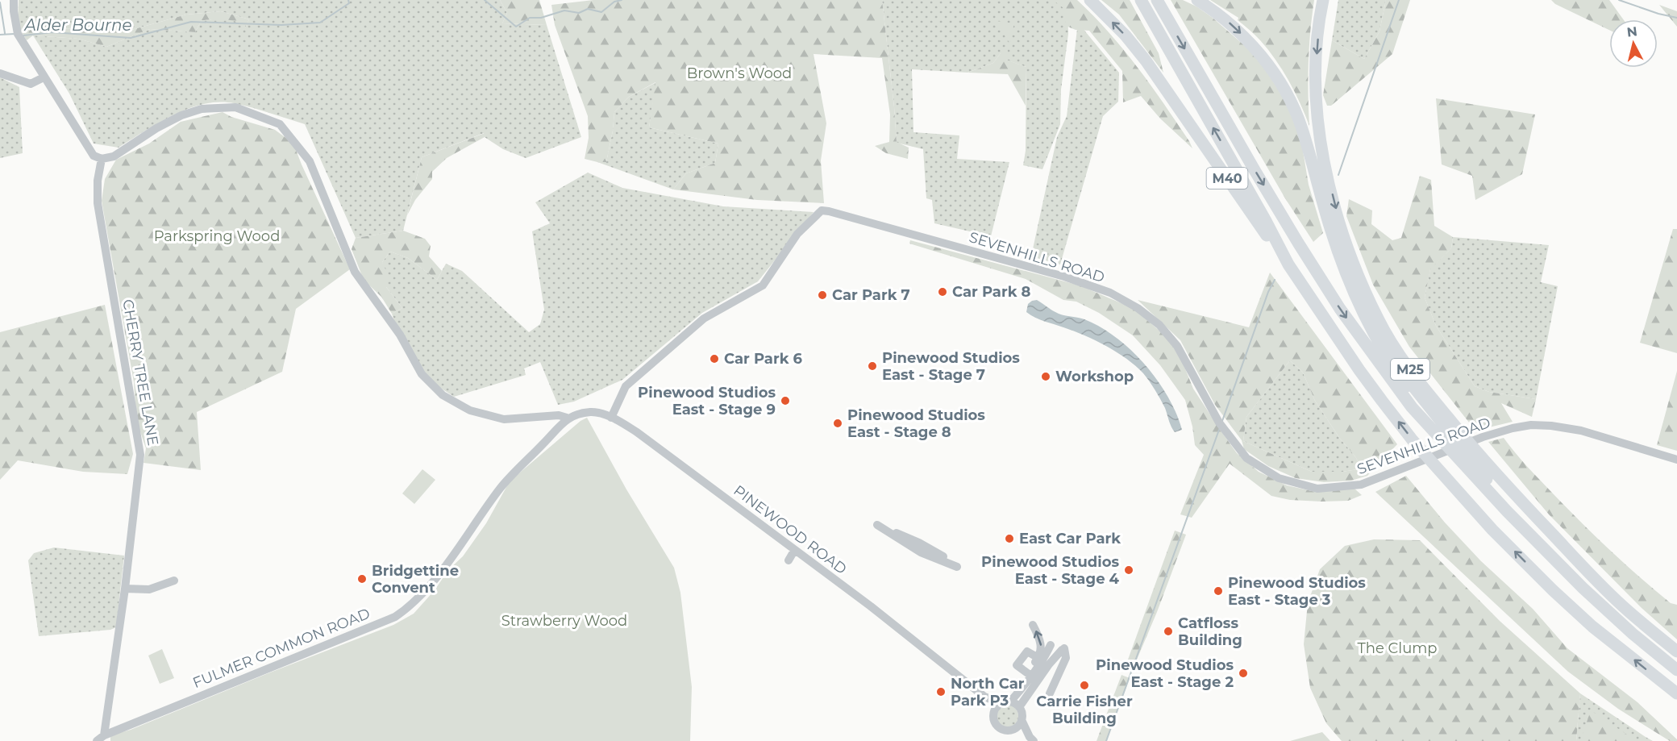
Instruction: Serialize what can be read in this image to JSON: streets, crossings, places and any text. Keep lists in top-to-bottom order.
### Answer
{
  "streets": {
    "highway": ["M40", "M25"],
    "street": [
      "SEVENHILLS ROAD",
      "CHERRY TREE LANE",
      "PINEWOOD ROAD",
      "FULMER COMMON ROAD"
    ]
  },
  "crossings": [
    ["M40", "M25"],
    ["SEVENHILLS ROAD", "PINEWOOD ROAD"],
    ["CHERRY TREE LANE", "PINEWOOD ROAD"],
    ["CHERRY TREE LANE", "FULMER COMMON ROAD"],
    ["PINEWOOD ROAD", "FULMER COMMON ROAD"]
  ],
  "water": ["Alder Bourne"],
  "parks": [
    "Brown's Wood",
    "Parkspring Wood",
    "Strawberry Wood",
    "The Clump"
  ],
  "places": [
    "Car Park 8",
    "Car Park 7",
    "Car Park 6",
    "Pinewood Studios East - Stage 7",
    "Workshop",
    "Pinewood Studios East - Stage 9",
    "Pinewood Studios East - Stage 8",
    "East Car Park",
    "Pinewood Studios East - Stage 4",
    "Bridgettine Convent",
    "Pinewood Studios East - Stage 3",
    "Catfloss Building",
    "Pinewood Studios East - Stage 2",
    "Carrie Fisher Building",
    "North Car Park P3"
  ],
  "north": "top"
}
